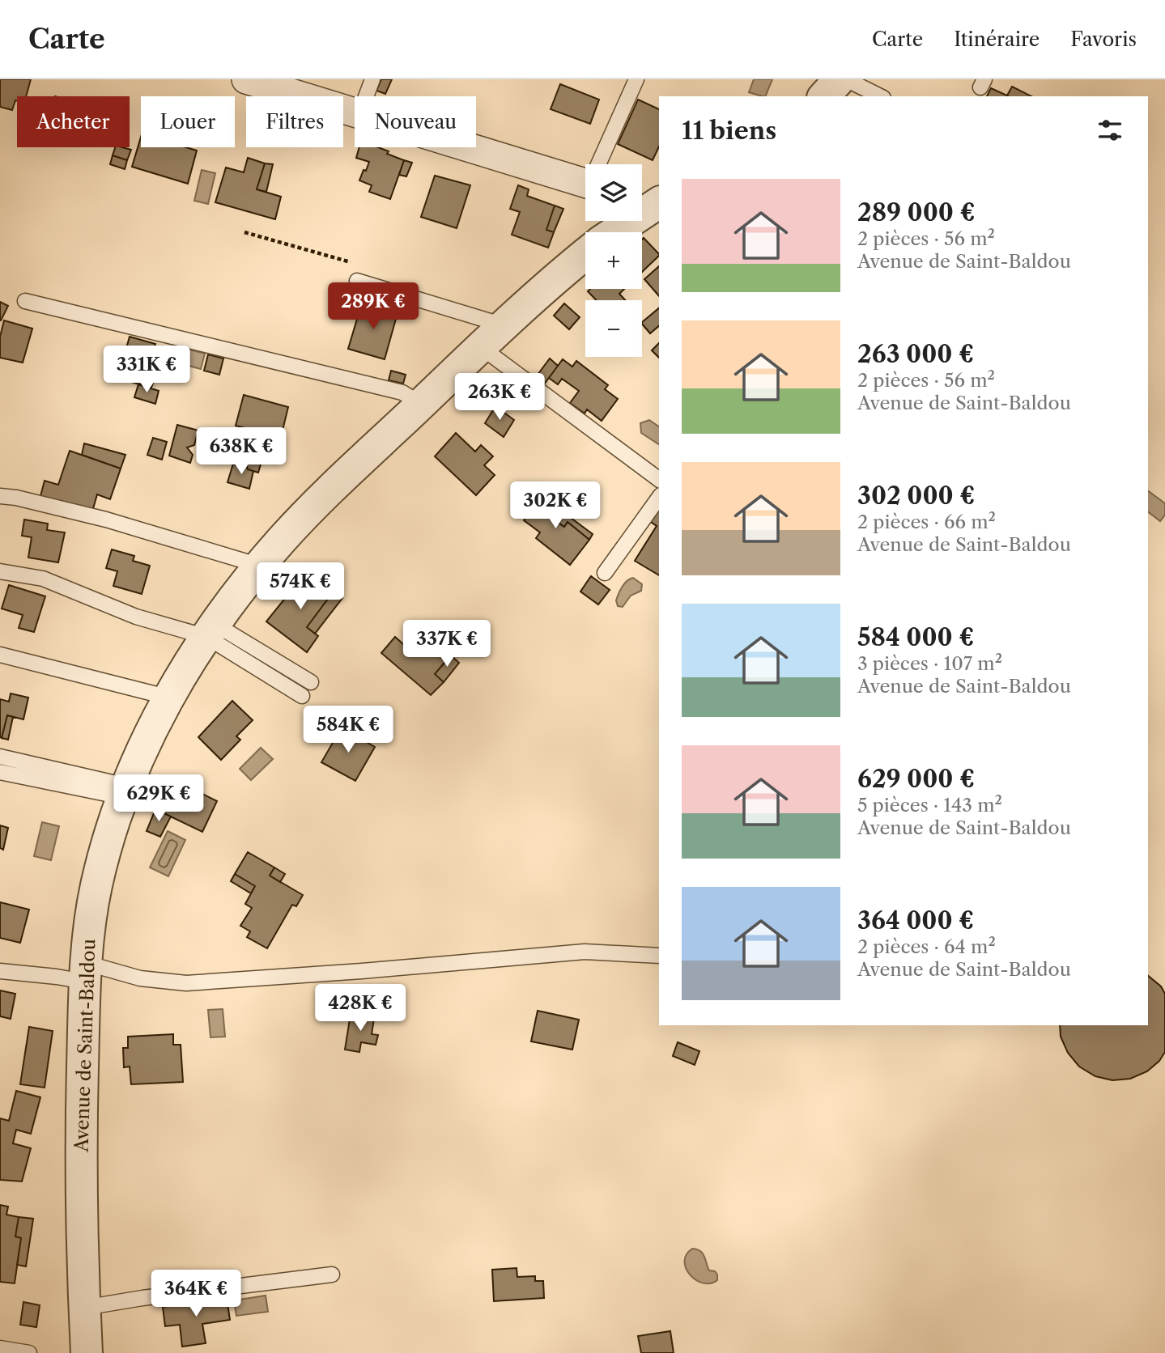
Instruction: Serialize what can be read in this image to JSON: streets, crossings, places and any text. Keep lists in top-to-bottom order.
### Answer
{
  "streets": {
    "street": ["Avenue de Saint-Baldou"]
  },
  "page": {
    "header": "Carte",
    "nav": ["Carte", "Itinéraire", "Favoris"],
    "chip": [
      "Acheter",
      "Louer",
      "Filtres",
      "Nouveau"
    ],
    "heading": "11 biens",
    "map_buttons": ["+", "−"],
    "list": [
      {
        "name": "289 000 €",
        "note": "2 pièces · 56 m² · Avenue de Saint-Baldou"
      },
      {
        "name": "263 000 €",
        "note": "2 pièces · 56 m² · Avenue de Saint-Baldou"
      },
      {
        "name": "302 000 €",
        "note": "2 pièces · 66 m² · Avenue de Saint-Baldou"
      },
      {
        "name": "584 000 €",
        "note": "3 pièces · 107 m² · Avenue de Saint-Baldou"
      },
      {
        "name": "629 000 €",
        "note": "5 pièces · 143 m² · Avenue de Saint-Baldou"
      },
      {
        "name": "364 000 €",
        "note": "2 pièces · 64 m² · Avenue de Saint-Baldou"
      }
    ],
    "price": [
      "289K €",
      "331K €",
      "263K €",
      "638K €",
      "302K €",
      "574K €",
      "337K €",
      "584K €",
      "629K €",
      "428K €",
      "364K €"
    ]
  }
}
